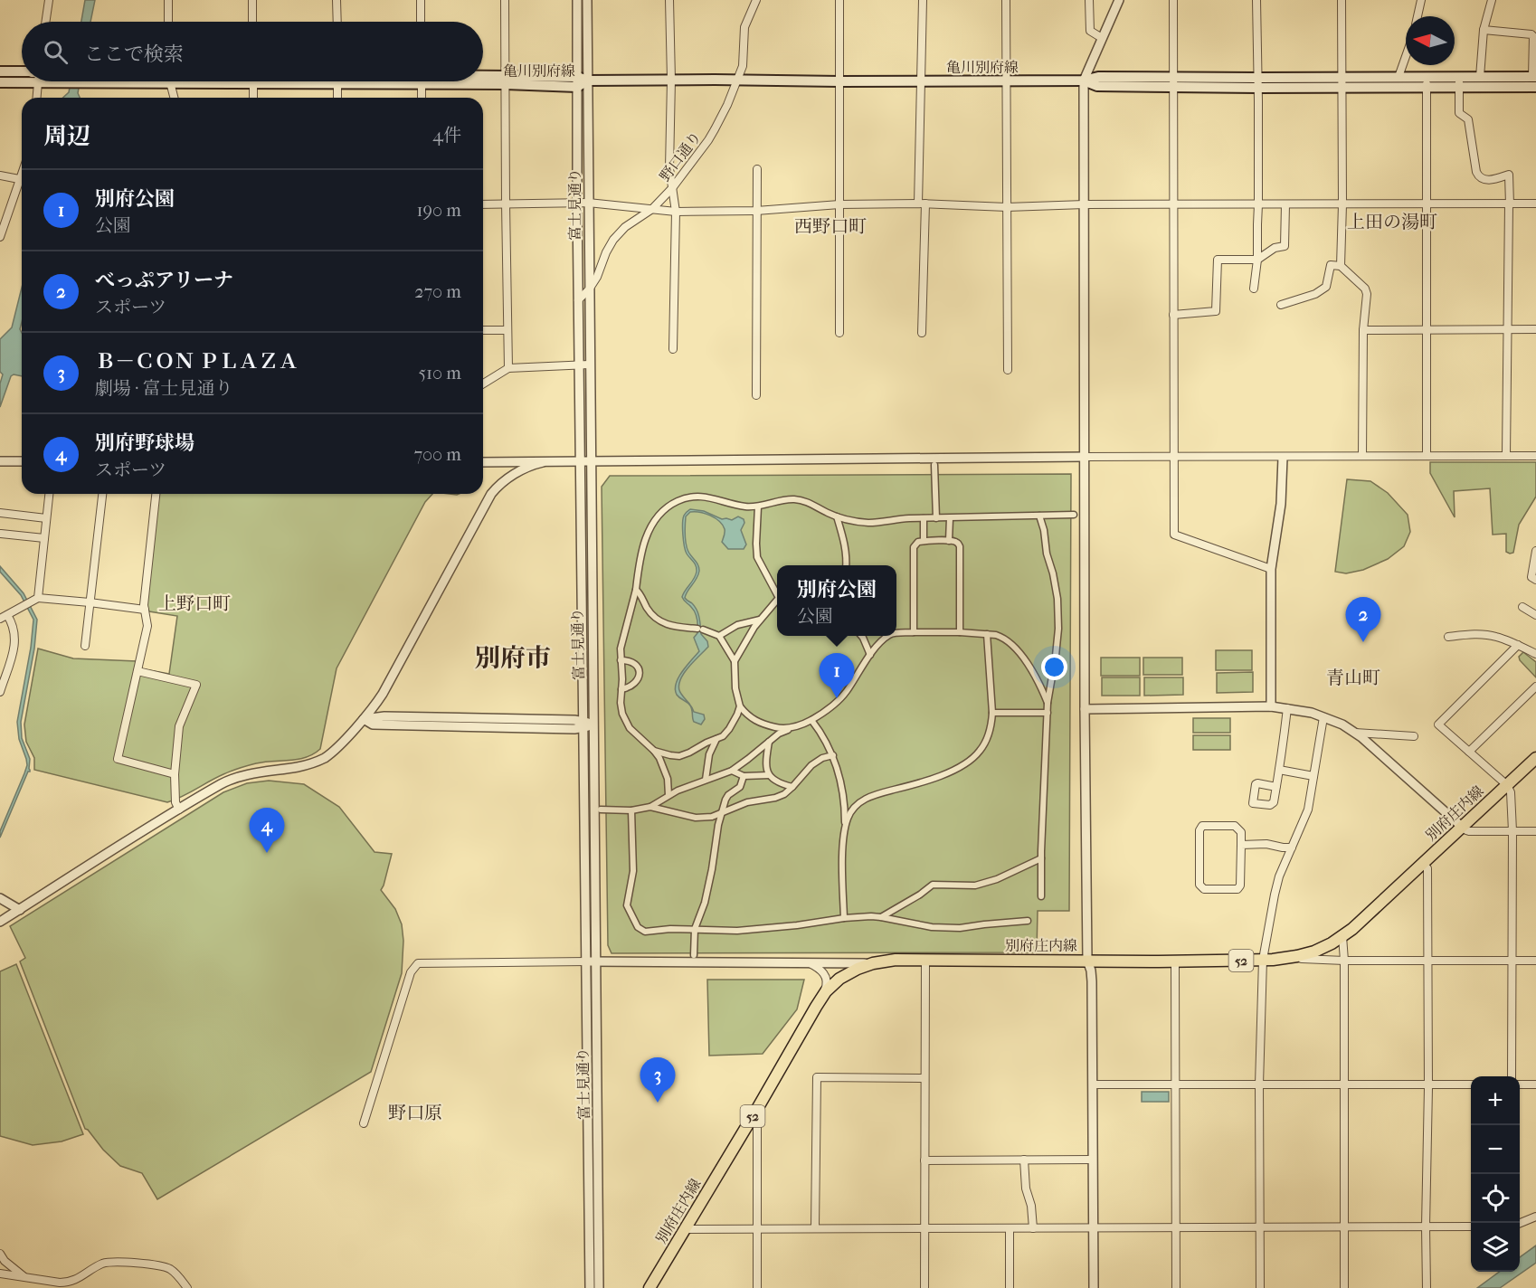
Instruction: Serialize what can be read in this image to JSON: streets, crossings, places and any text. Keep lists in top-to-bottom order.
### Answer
{
  "streets": {
    "main road": ["亀川別府線", "別府庄内線", "52"],
    "street": ["野口通り", "富士見通り"]
  },
  "crossings": [
    ["亀川別府線", "野口通り"],
    ["亀川別府線", "富士見通り"],
    ["野口通り", "富士見通り"]
  ],
  "districts": [
    "上田の湯町",
    "西野口町",
    "上野口町",
    "別府市",
    "青山町",
    "野口原"
  ],
  "north": "left",
  "page": {
    "search": "ここで検索",
    "heading": ["周辺", "4件"],
    "list": [
      {
        "mark": "1",
        "name": "別府公園",
        "note": "公園",
        "value": "190 m"
      },
      {
        "mark": "2",
        "name": "べっぷアリーナ",
        "note": "スポーツ",
        "value": "270 m"
      },
      {
        "mark": "3",
        "name": "Ｂ－ＣＯＮ ＰＬＡＺＡ",
        "note": "劇場 · 富士見通り",
        "value": "510 m"
      },
      {
        "mark": "4",
        "name": "別府野球場",
        "note": "スポーツ",
        "value": "700 m"
      }
    ],
    "popup": ["別府公園", "公園"],
    "pins": [
      "2",
      "1",
      "4",
      "3"
    ],
    "map_buttons": ["+", "−"]
  }
}
